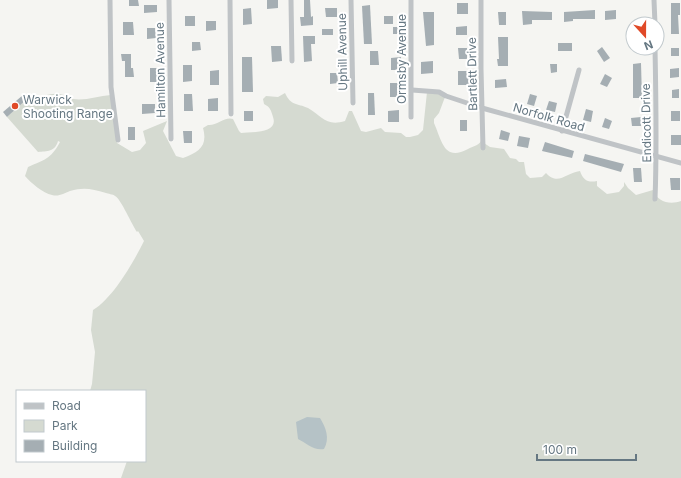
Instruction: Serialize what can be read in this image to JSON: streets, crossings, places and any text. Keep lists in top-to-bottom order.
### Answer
{
  "streets": {
    "street": [
      "Uphill Avenue",
      "Ormsby Avenue",
      "Hamilton Avenue",
      "Bartlett Drive",
      "Norfolk Road",
      "Endicott Drive"
    ]
  },
  "crossings": [
    ["Ormsby Avenue", "Norfolk Road"],
    ["Bartlett Drive", "Norfolk Road"],
    ["Norfolk Road", "Endicott Drive"]
  ],
  "places": ["Warwick Shooting Range"],
  "legend": ["Road", "Park", "Building"],
  "scale_bar": "100 m",
  "north": "bottom"
}
